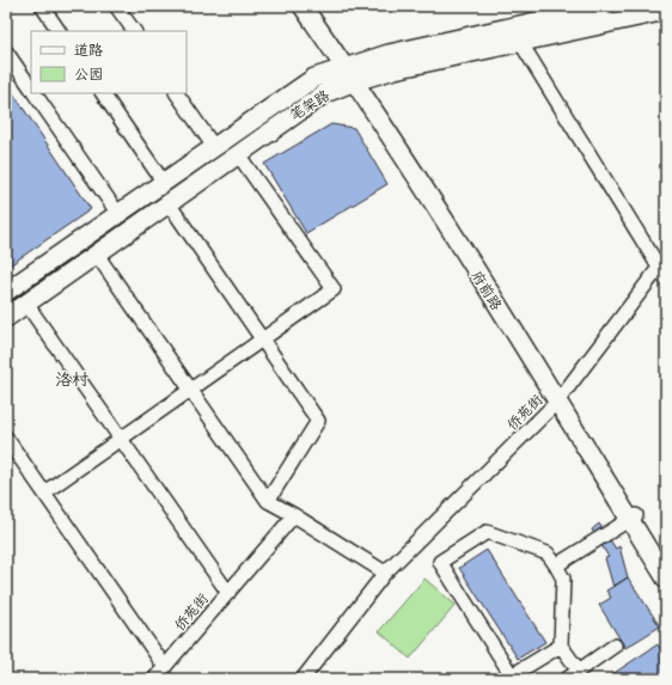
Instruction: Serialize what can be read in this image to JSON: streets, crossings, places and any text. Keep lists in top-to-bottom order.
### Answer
{
  "streets": {
    "main road": ["笔架路", "府前路"],
    "street": ["侨苑街"]
  },
  "crossings": [
    ["笔架路", "府前路"],
    ["府前路", "侨苑街"]
  ],
  "districts": ["洛村"],
  "legend": ["道路", "公园"]
}
